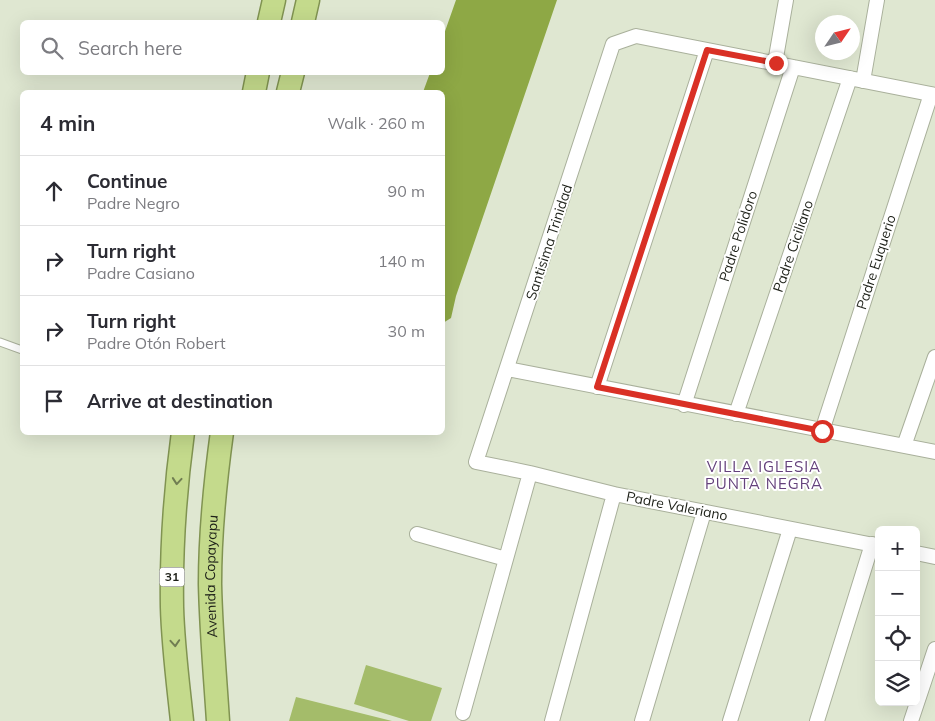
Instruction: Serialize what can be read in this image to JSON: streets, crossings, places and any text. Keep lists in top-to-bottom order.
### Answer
{
  "streets": {
    "highway": ["31", "Avenida Copayapu"],
    "street": [
      "Padre Polidoro",
      "Santisima Trinidad",
      "Padre Ciciliano",
      "Padre Euquerio",
      "Padre Valeriano"
    ]
  },
  "crossings": [
    ["Santisima Trinidad", "Padre Valeriano"]
  ],
  "districts": ["VILLA IGLESIA PUNTA NEGRA"],
  "north": "top right",
  "page": {
    "search": "Search here",
    "heading": ["4 min", "Walk · 260 m"],
    "list": [
      ["Continue", "Padre Negro", "90 m"],
      ["Turn right", "Padre Casiano", "140 m"],
      ["Turn right", "Padre Otón Robert", "30 m"],
      "Arrive at destination"
    ],
    "map_buttons": ["+", "−"]
  }
}
